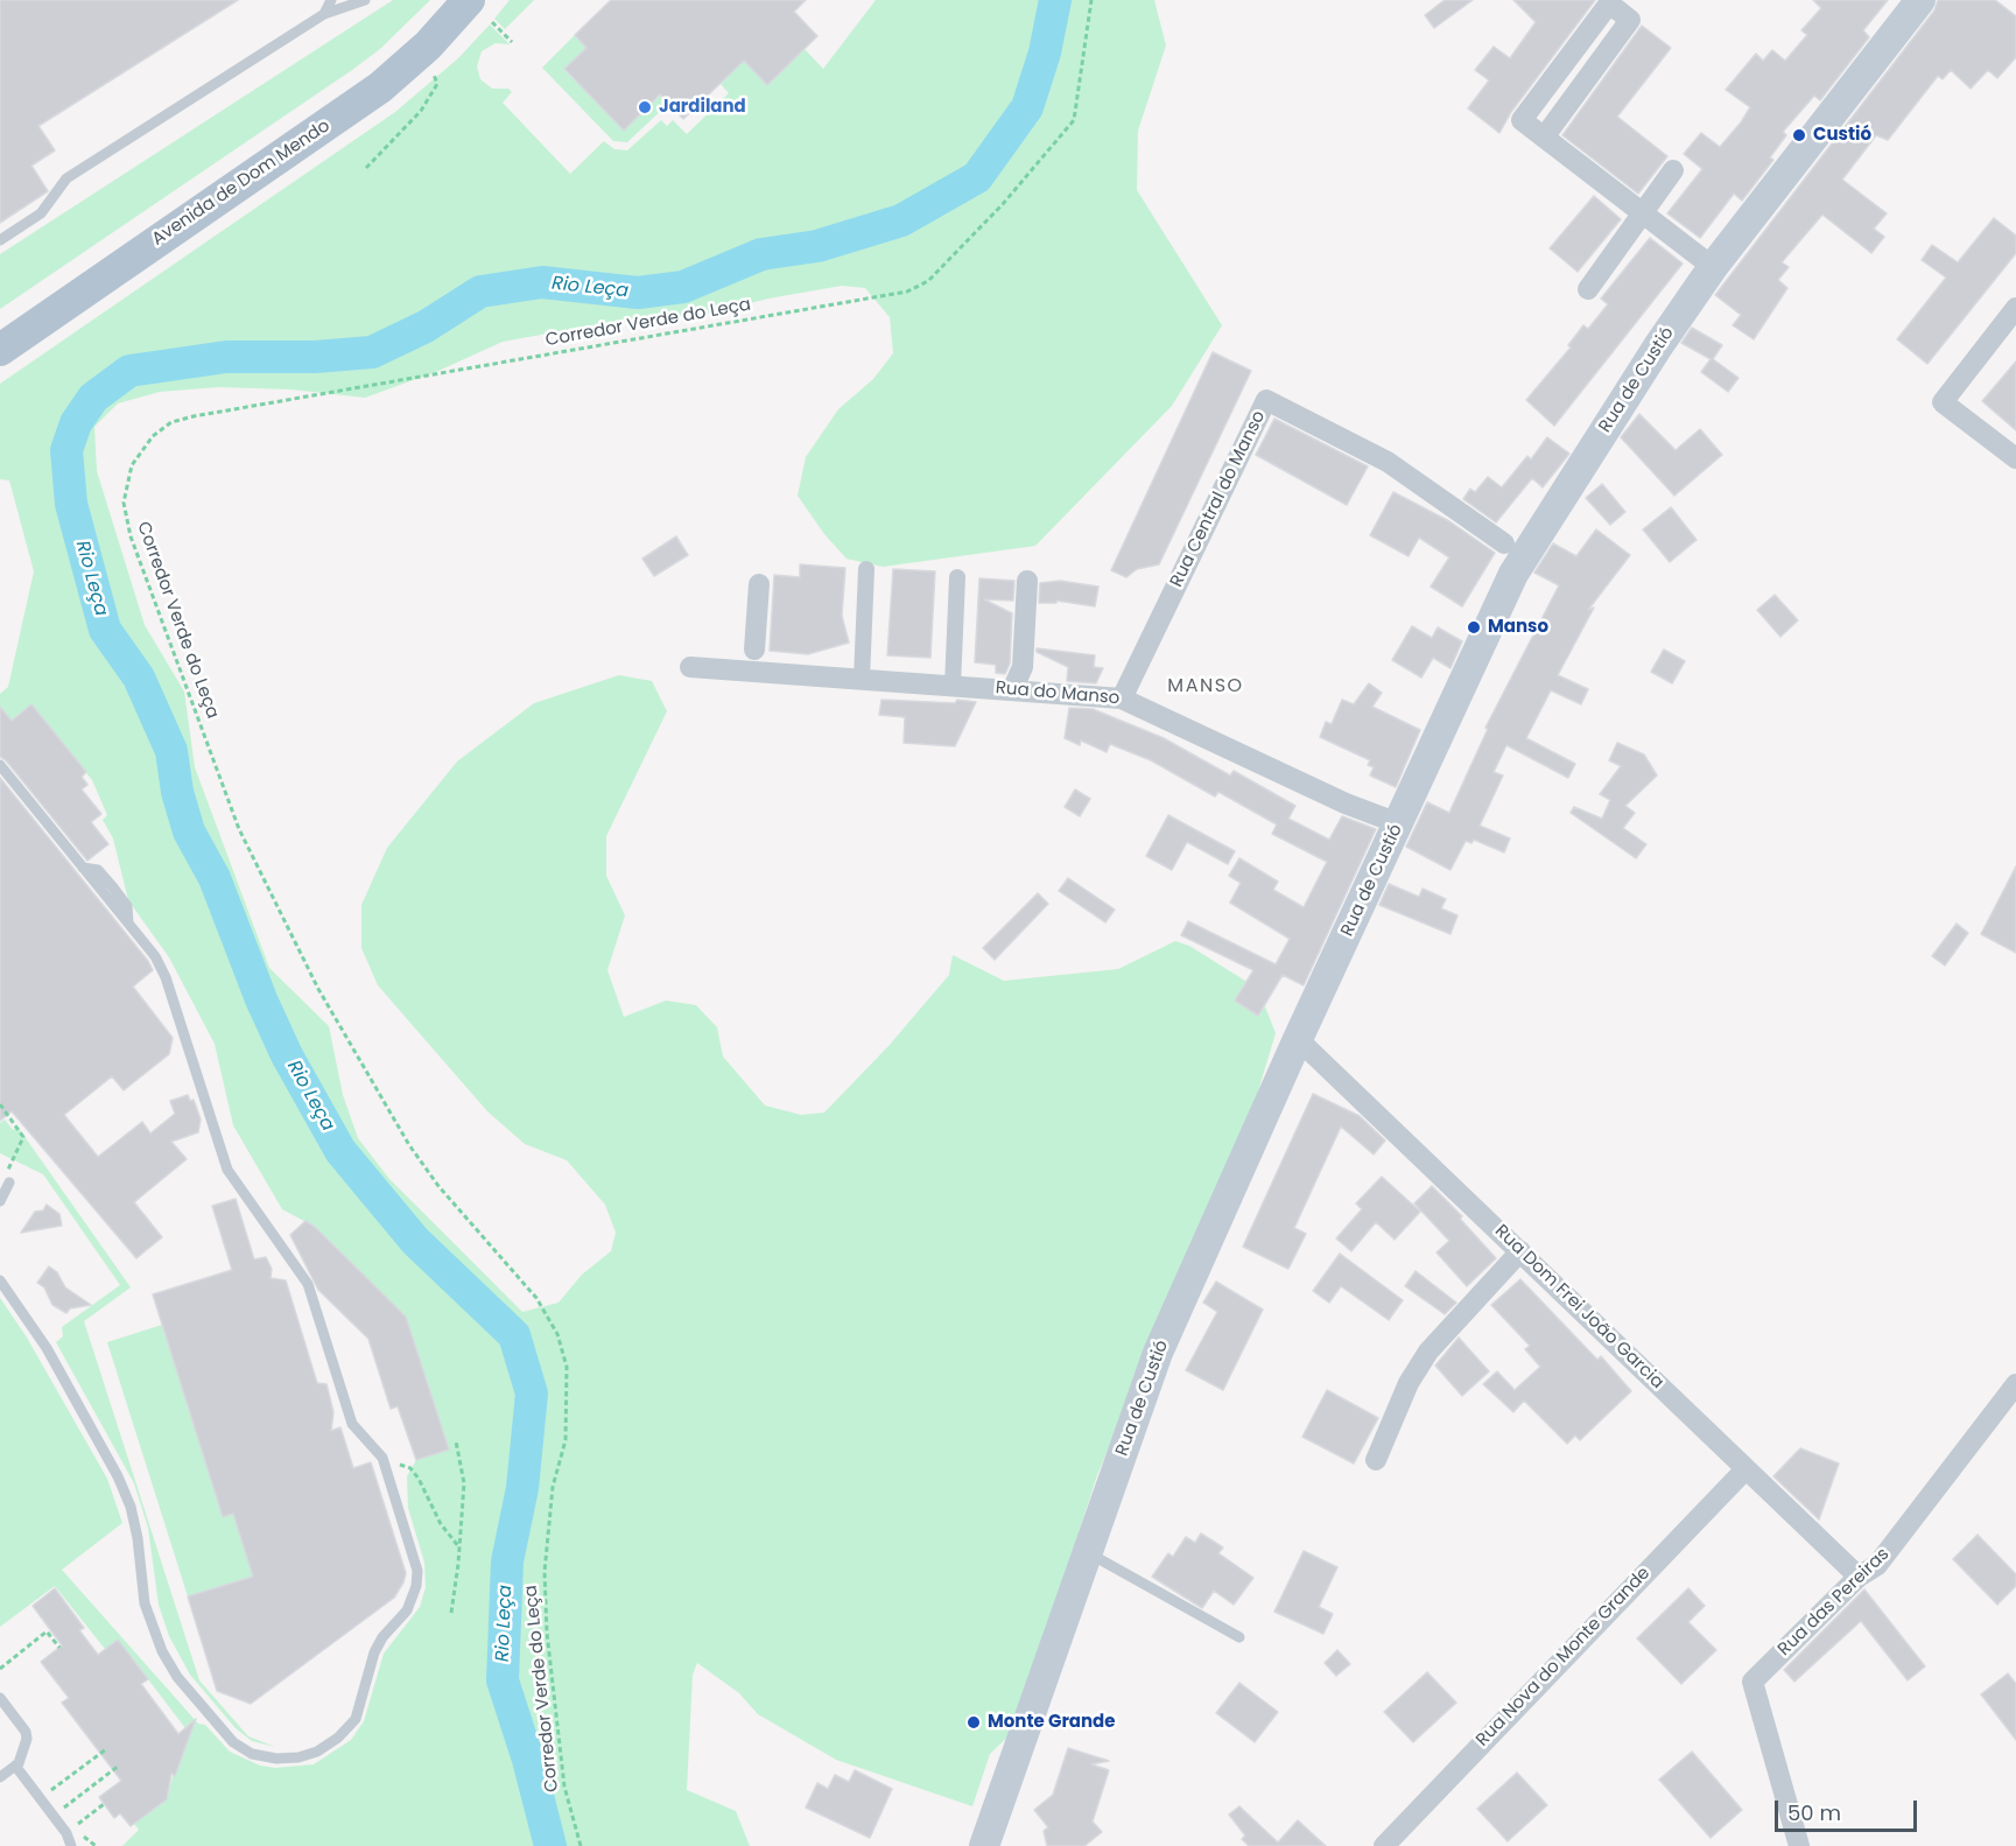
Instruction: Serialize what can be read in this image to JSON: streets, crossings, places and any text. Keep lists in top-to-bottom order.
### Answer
{
  "streets": {
    "main road": ["Avenida de Dom Mendo", "Rua de Custió"],
    "street": [
      "Rua Central do Manso",
      "Rua do Manso",
      "Rua Dom Frei João Garcia",
      "Rua das Pereiras",
      "Rua Nova do Monte Grande"
    ],
    "path": ["Corredor Verde do Leça"]
  },
  "crossings": [
    ["Rua de Custió", "Rua do Manso"],
    ["Rua de Custió", "Rua Dom Frei João Garcia"],
    ["Rua Central do Manso", "Rua do Manso"],
    ["Rua Dom Frei João Garcia", "Rua das Pereiras"],
    ["Rua Dom Frei João Garcia", "Rua Nova do Monte Grande"]
  ],
  "districts": ["MANSO"],
  "water": ["Rio Leça"],
  "places": [
    "Jardiland",
    "Custió",
    "Manso",
    "Monte Grande"
  ],
  "scale_bar": "50 m"
}
